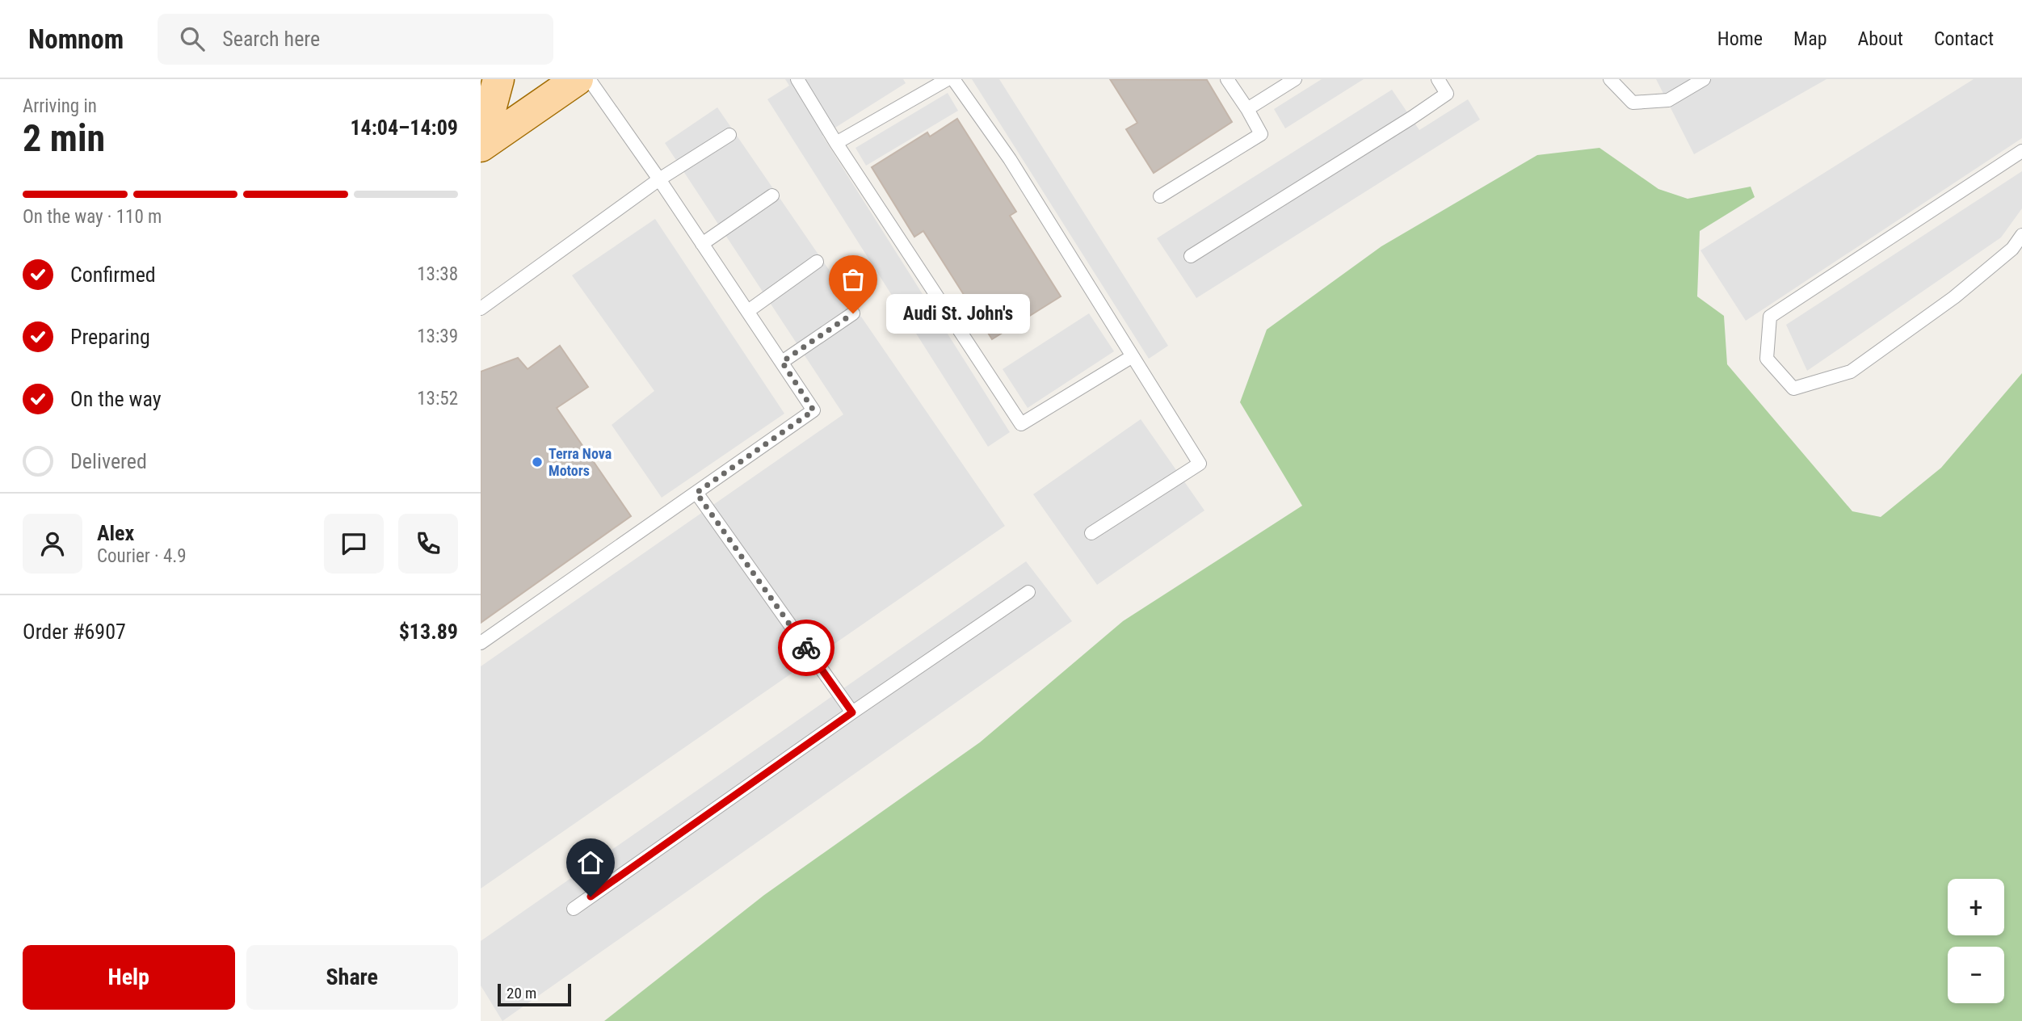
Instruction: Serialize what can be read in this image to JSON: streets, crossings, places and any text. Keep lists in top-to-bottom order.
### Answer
{
  "places": ["Audi St. John's", "Terra Nova Motors"],
  "scale_bar": "20 m",
  "page": {
    "header": "Nomnom",
    "search": "Search here",
    "nav": [
      "Home",
      "Map",
      "About",
      "Contact"
    ],
    "heading": ["2 min", "Arriving in", "14:04–14:09"],
    "panel": [
      "Alex",
      "Courier · 4.9",
      "Order #6907",
      "$13.89"
    ],
    "bar": "On the way · 110 m",
    "list": [
      ["Confirmed", "13:38"],
      ["Preparing", "13:39"],
      ["On the way", "13:52"],
      "Delivered"
    ],
    "bubble": "Audi St. John's",
    "map_buttons": ["+", "−"],
    "buttons": ["Help", "Share"],
    "scale": "20 m"
  }
}
